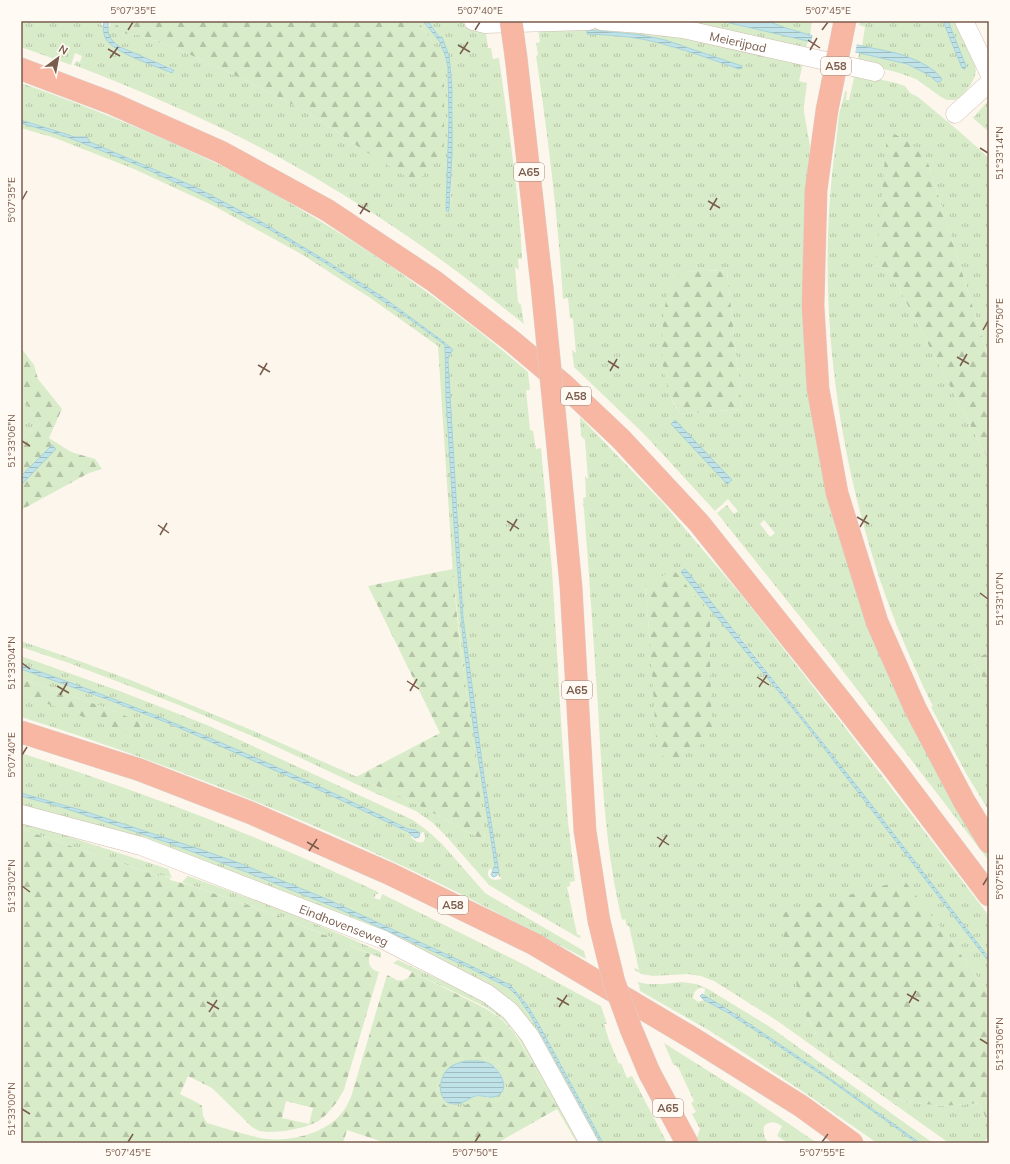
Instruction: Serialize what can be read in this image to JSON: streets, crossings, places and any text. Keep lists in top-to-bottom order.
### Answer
{
  "streets": {
    "highway": ["A58", "A65"],
    "street": ["Meierijpad", "Eindhovenseweg"]
  },
  "north": "top right",
  "coordinates": [
    "5°07'35\"E",
    "5°07'40\"E",
    "5°07'45\"E",
    "51°33'14\"N",
    "5°07'50\"E",
    "51°33'06\"N",
    "51°33'10\"N",
    "51°33'04\"N",
    "5°07'55\"E",
    "51°33'02\"N",
    "51°33'00\"N"
  ]
}
